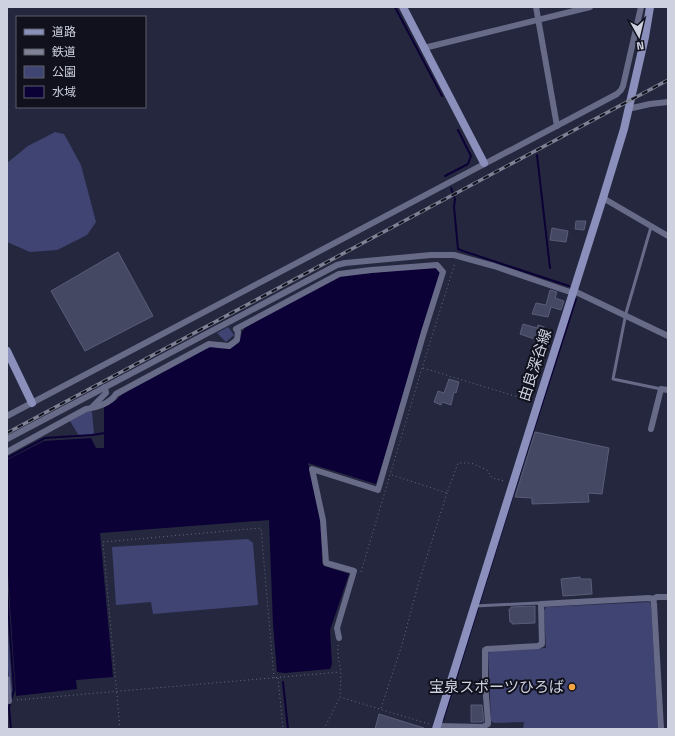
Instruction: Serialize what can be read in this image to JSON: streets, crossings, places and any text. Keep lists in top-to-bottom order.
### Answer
{
  "streets": {
    "main road": ["由良深谷線"]
  },
  "places": ["宝泉スポーツひろば"],
  "legend": [
    "道路",
    "鉄道",
    "公園",
    "水域"
  ],
  "north": "bottom"
}
